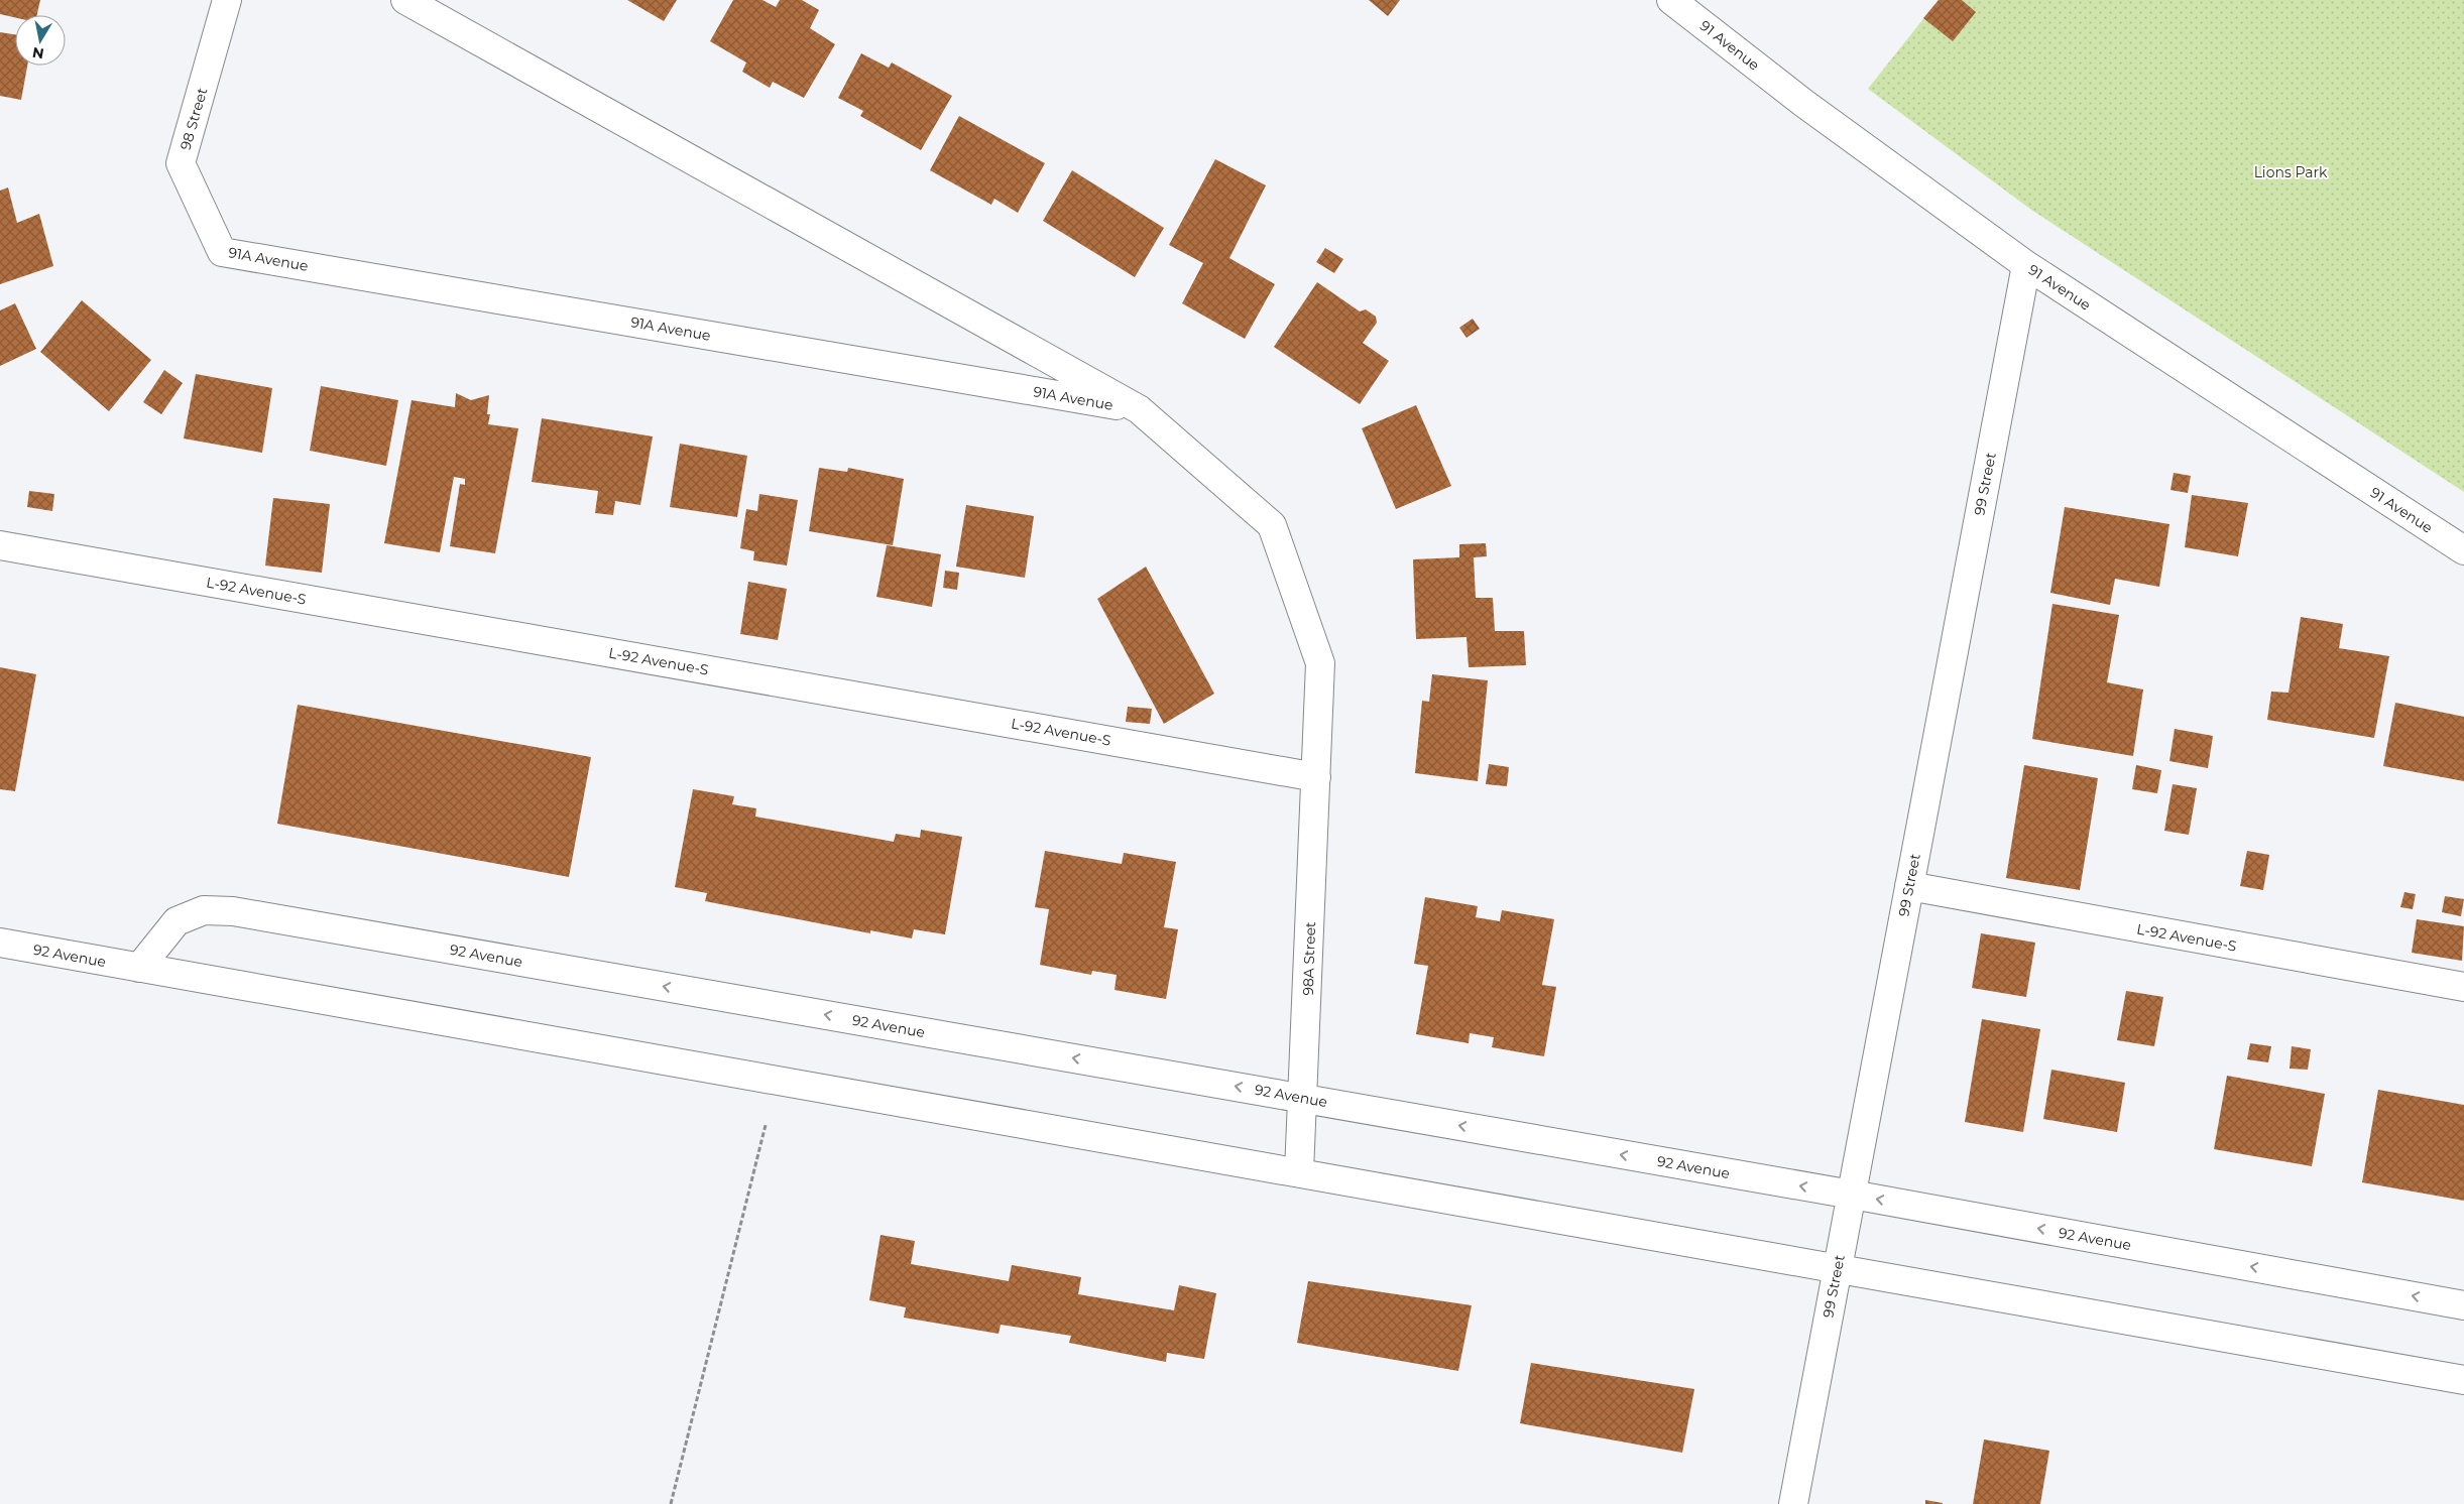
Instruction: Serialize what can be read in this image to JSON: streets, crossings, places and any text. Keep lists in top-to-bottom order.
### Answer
{
  "streets": {
    "street": [
      "91 Avenue",
      "98 Street",
      "91A Avenue",
      "99 Street",
      "L-92 Avenue-S",
      "92 Avenue",
      "98A Street"
    ]
  },
  "crossings": [
    ["91 Avenue", "99 Street"],
    ["98 Street", "91A Avenue"],
    ["91A Avenue", "98A Street"],
    ["99 Street", "L-92 Avenue-S"],
    ["99 Street", "92 Avenue"],
    ["L-92 Avenue-S", "98A Street"],
    ["92 Avenue", "98A Street"]
  ],
  "parks": ["Lions Park"],
  "north": "bottom"
}
